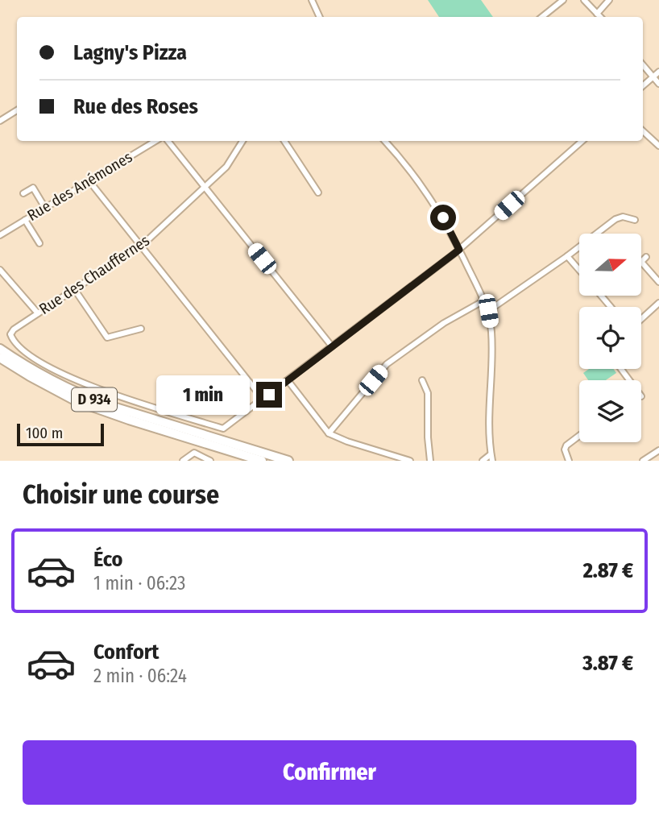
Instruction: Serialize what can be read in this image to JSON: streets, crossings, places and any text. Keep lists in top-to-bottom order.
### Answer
{
  "streets": {
    "highway": ["D 934"],
    "street": ["Rue des Anémones", "Rue des Chauffernes"]
  },
  "scale_bar": "100 m",
  "north": "right",
  "page": {
    "banner": ["Lagny's Pizza", "Rue des Roses"],
    "bubble": "1 min",
    "scale": "100 m",
    "heading": "Choisir une course",
    "list": [
      {
        "name": "Éco",
        "note": "1 min · 06:23",
        "value": "2.87 €"
      },
      {
        "name": "Confort",
        "note": "2 min · 06:24",
        "value": "3.87 €"
      }
    ],
    "buttons": "Confirmer"
  }
}
